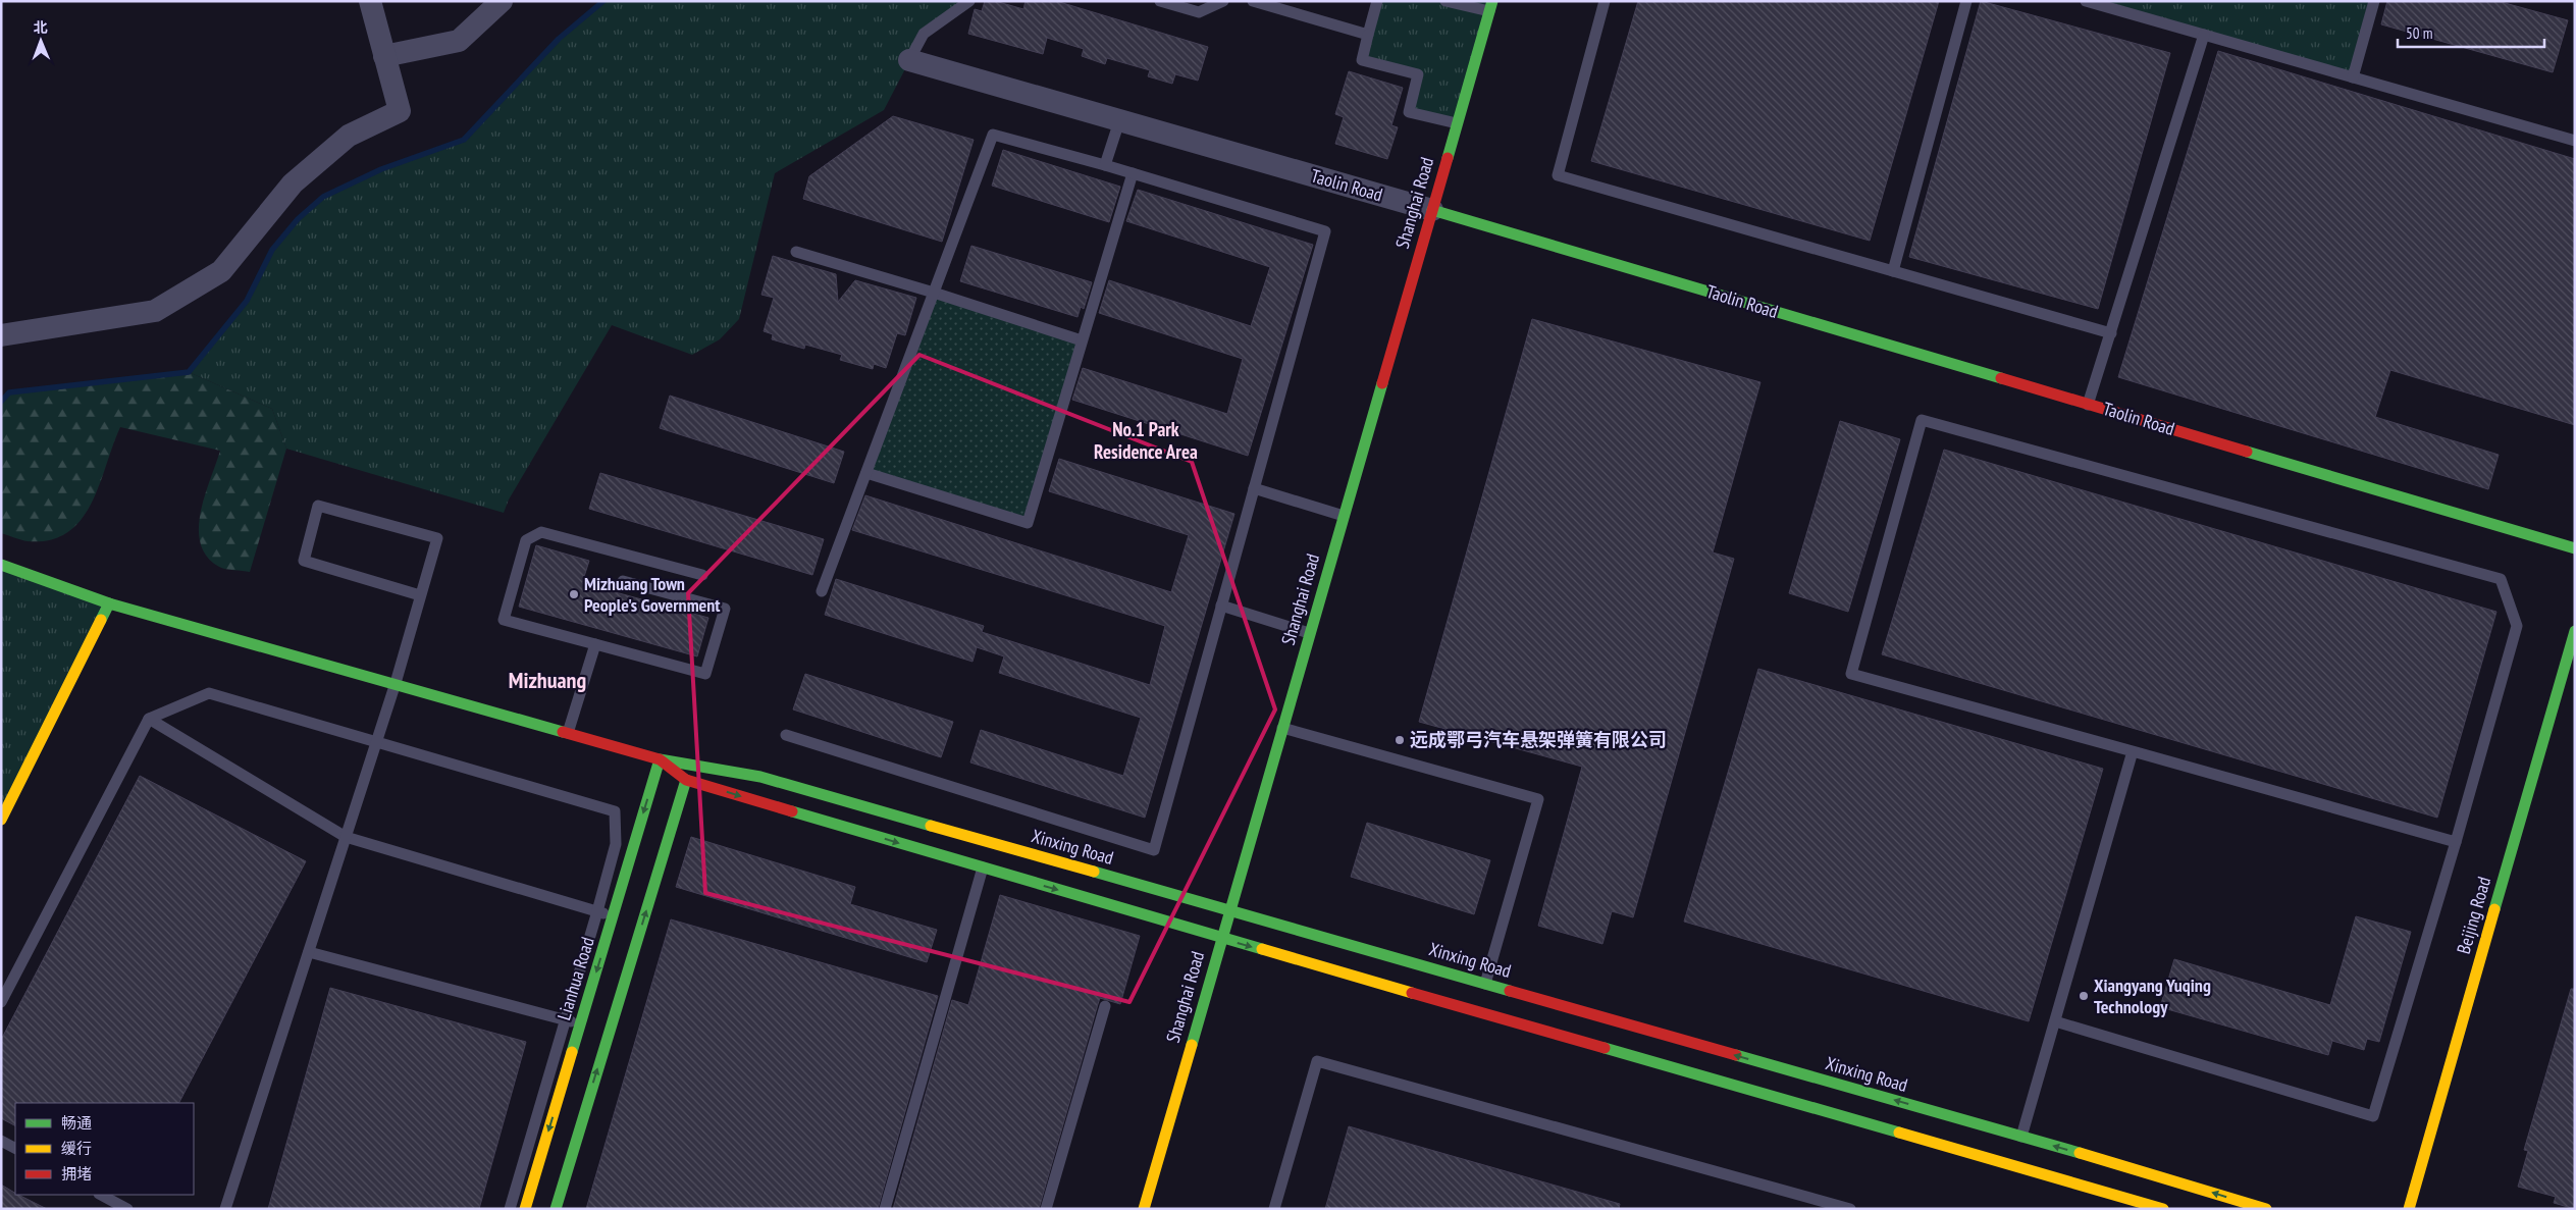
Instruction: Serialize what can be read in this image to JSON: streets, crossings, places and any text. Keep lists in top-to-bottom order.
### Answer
{
  "streets": {
    "street": [
      "Taolin Road",
      "Shanghai Road",
      "Xinxing Road",
      "Beijing Road",
      "Lianhua Road"
    ]
  },
  "crossings": [
    ["Taolin Road", "Shanghai Road"],
    ["Shanghai Road", "Xinxing Road"],
    ["Xinxing Road", "Lianhua Road"]
  ],
  "districts": ["No.1 Park Residence Area", "Mizhuang"],
  "places": ["Mizhuang Town People's Government", "远成鄂弓汽车悬架弹簧有限公司", "Xiangyang Yuqing Technology"],
  "legend": ["畅通", "缓行", "拥堵"],
  "scale_bar": "50 m",
  "north": "top"
}
